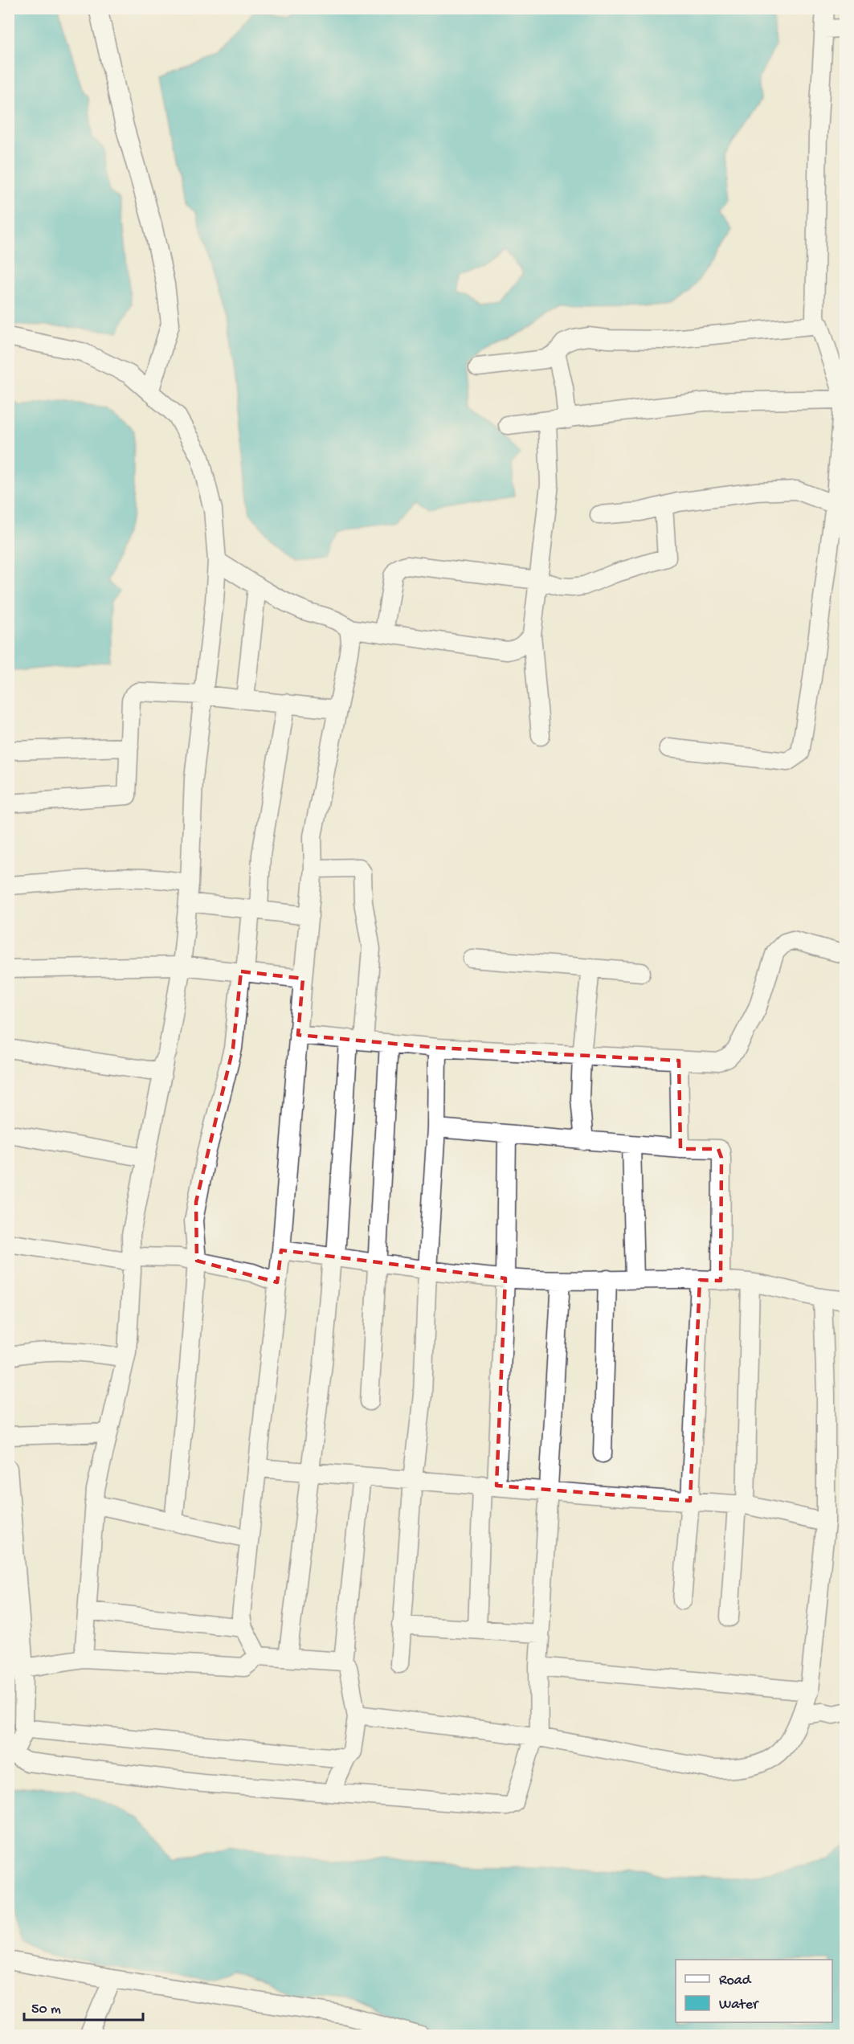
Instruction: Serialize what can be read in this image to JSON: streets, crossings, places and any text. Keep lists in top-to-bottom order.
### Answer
{
  "legend": ["Road", "Water"],
  "scale_bar": "50 m"
}
